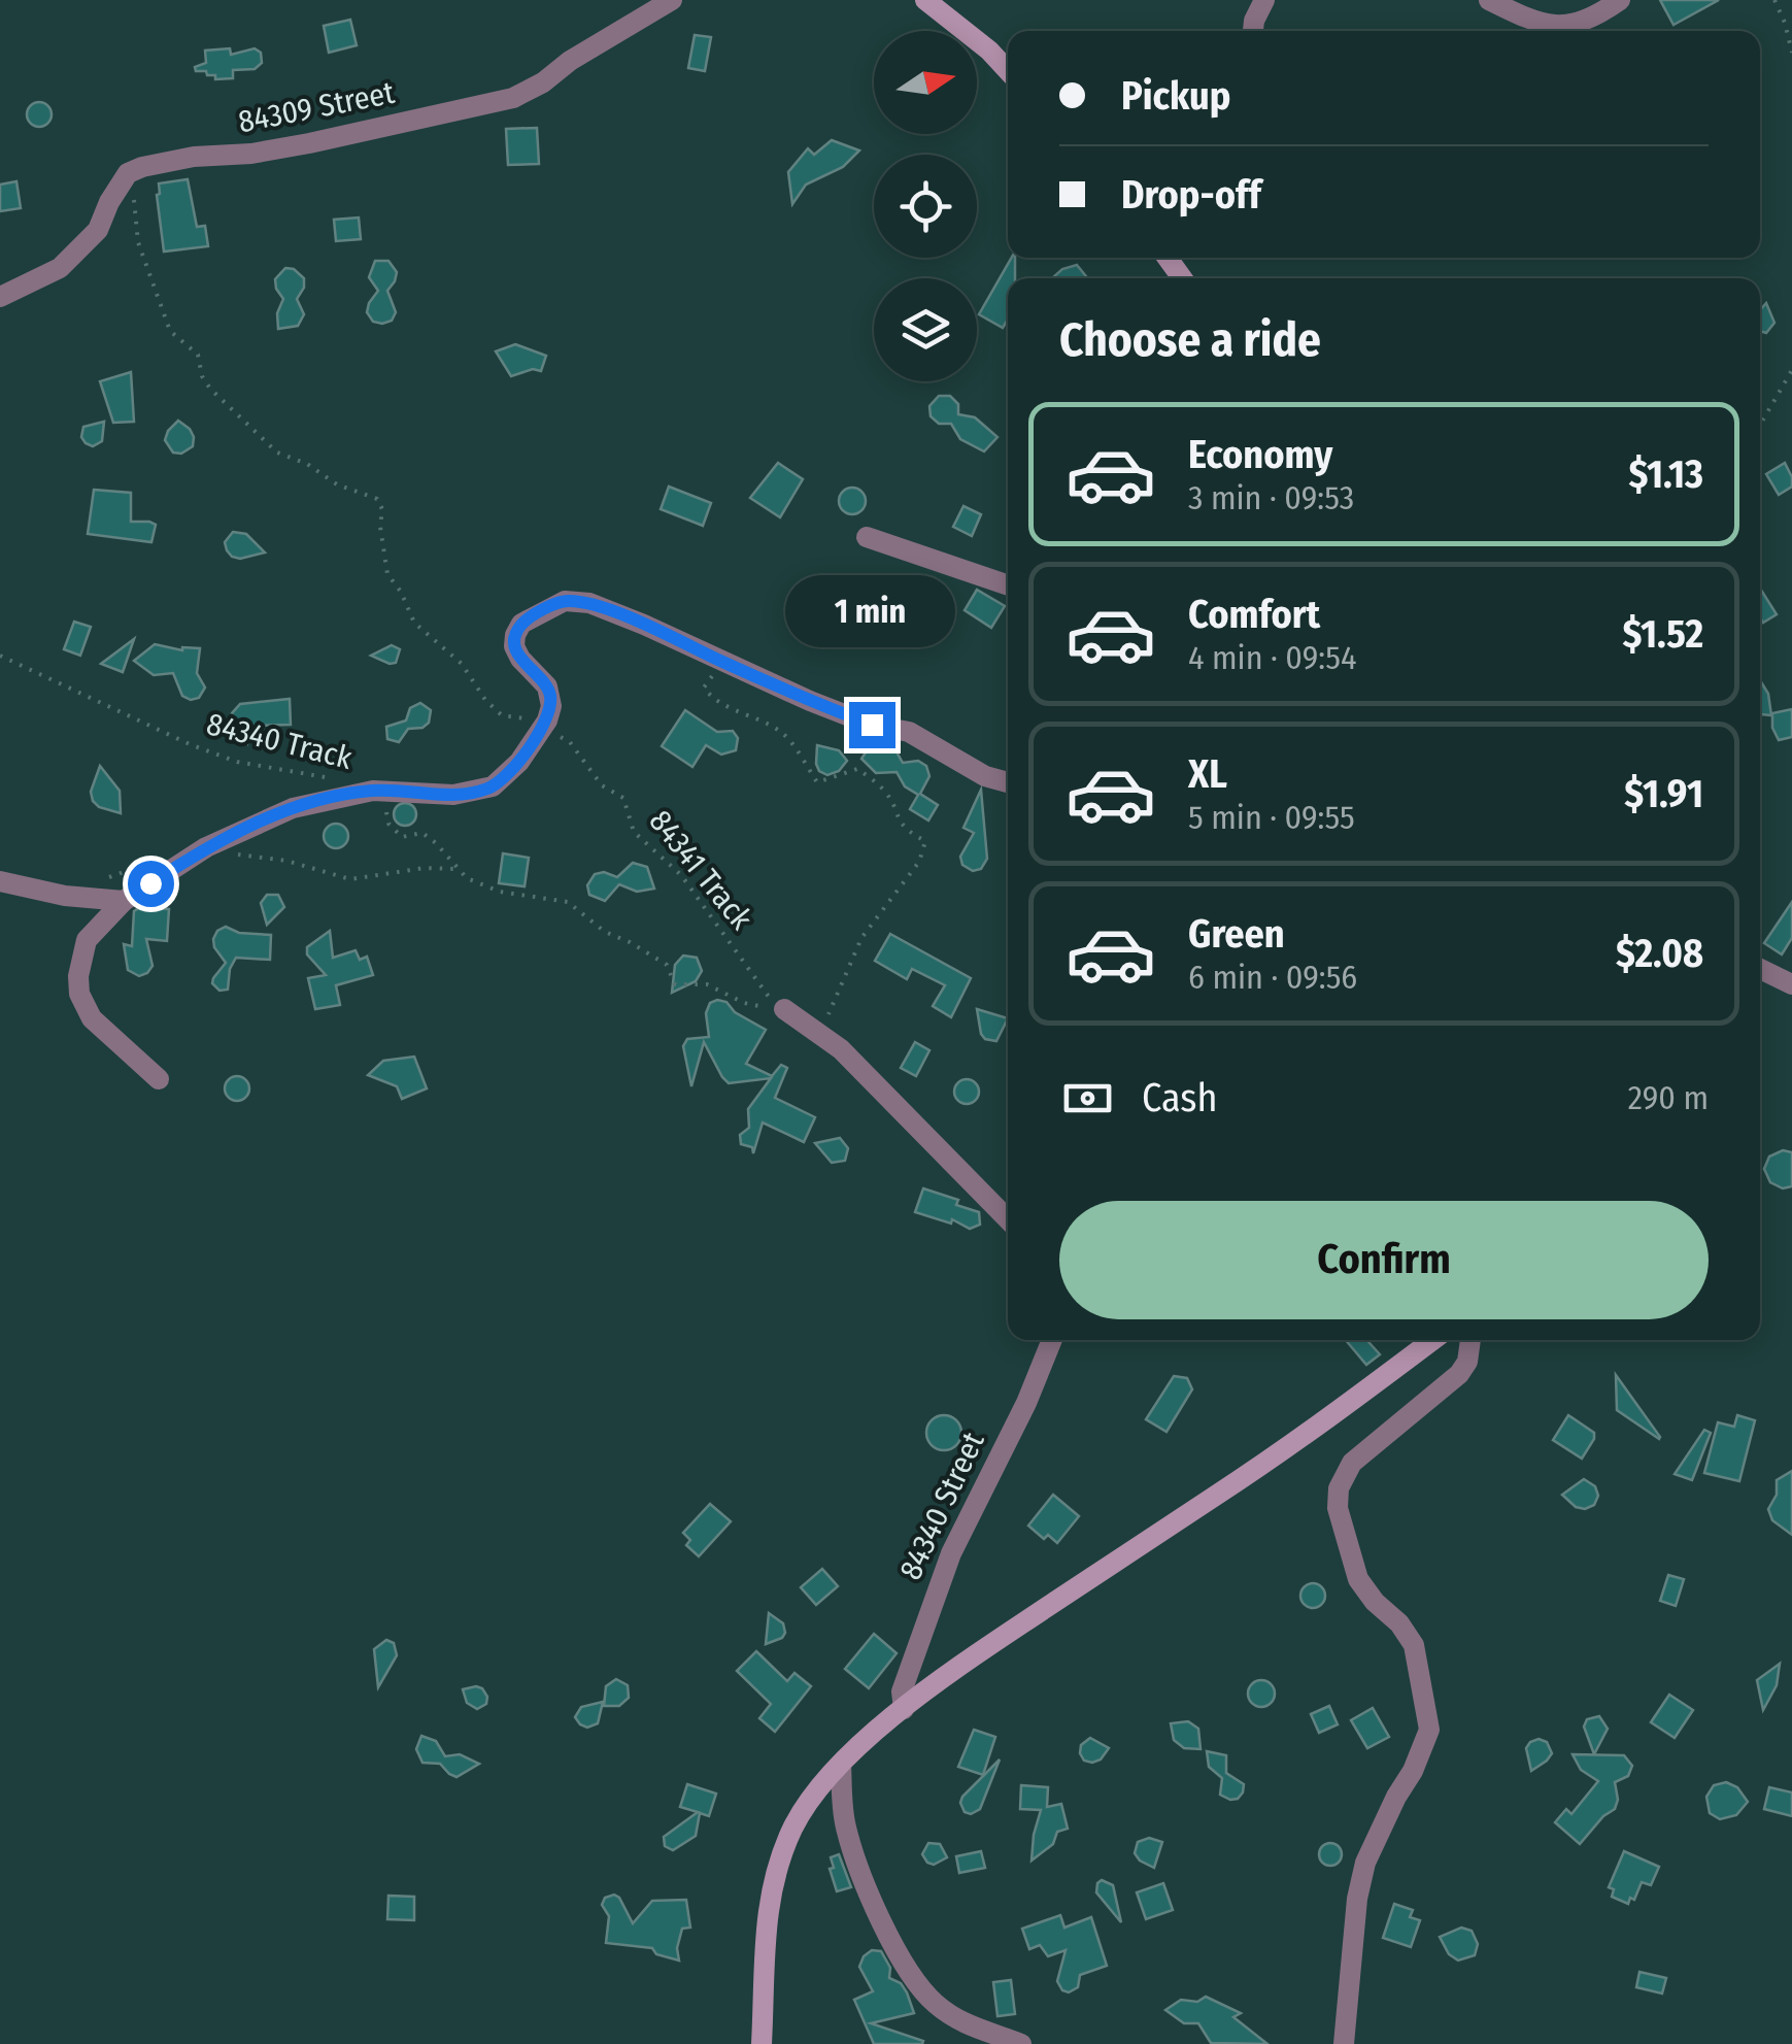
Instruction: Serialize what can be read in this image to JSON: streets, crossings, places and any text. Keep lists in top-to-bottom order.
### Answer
{
  "streets": {
    "street": ["84309 Street", "84340 Street"],
    "path": ["84340 Track", "84341 Track"]
  },
  "crossings": [
    ["84309 Street", "84341 Track"],
    ["84340 Track", "84341 Track"]
  ],
  "north": "right",
  "page": {
    "banner": ["Pickup", "Drop-off"],
    "heading": "Choose a ride",
    "list": [
      {
        "name": "Economy",
        "note": "3 min · 09:53",
        "value": "$1.13"
      },
      {
        "name": "Comfort",
        "note": "4 min · 09:54",
        "value": "$1.52"
      },
      {
        "name": "XL",
        "note": "5 min · 09:55",
        "value": "$1.91"
      },
      {
        "name": "Green",
        "note": "6 min · 09:56",
        "value": "$2.08"
      }
    ],
    "bubble": "1 min",
    "pay": ["Cash", "290 m"],
    "buttons": "Confirm"
  }
}
